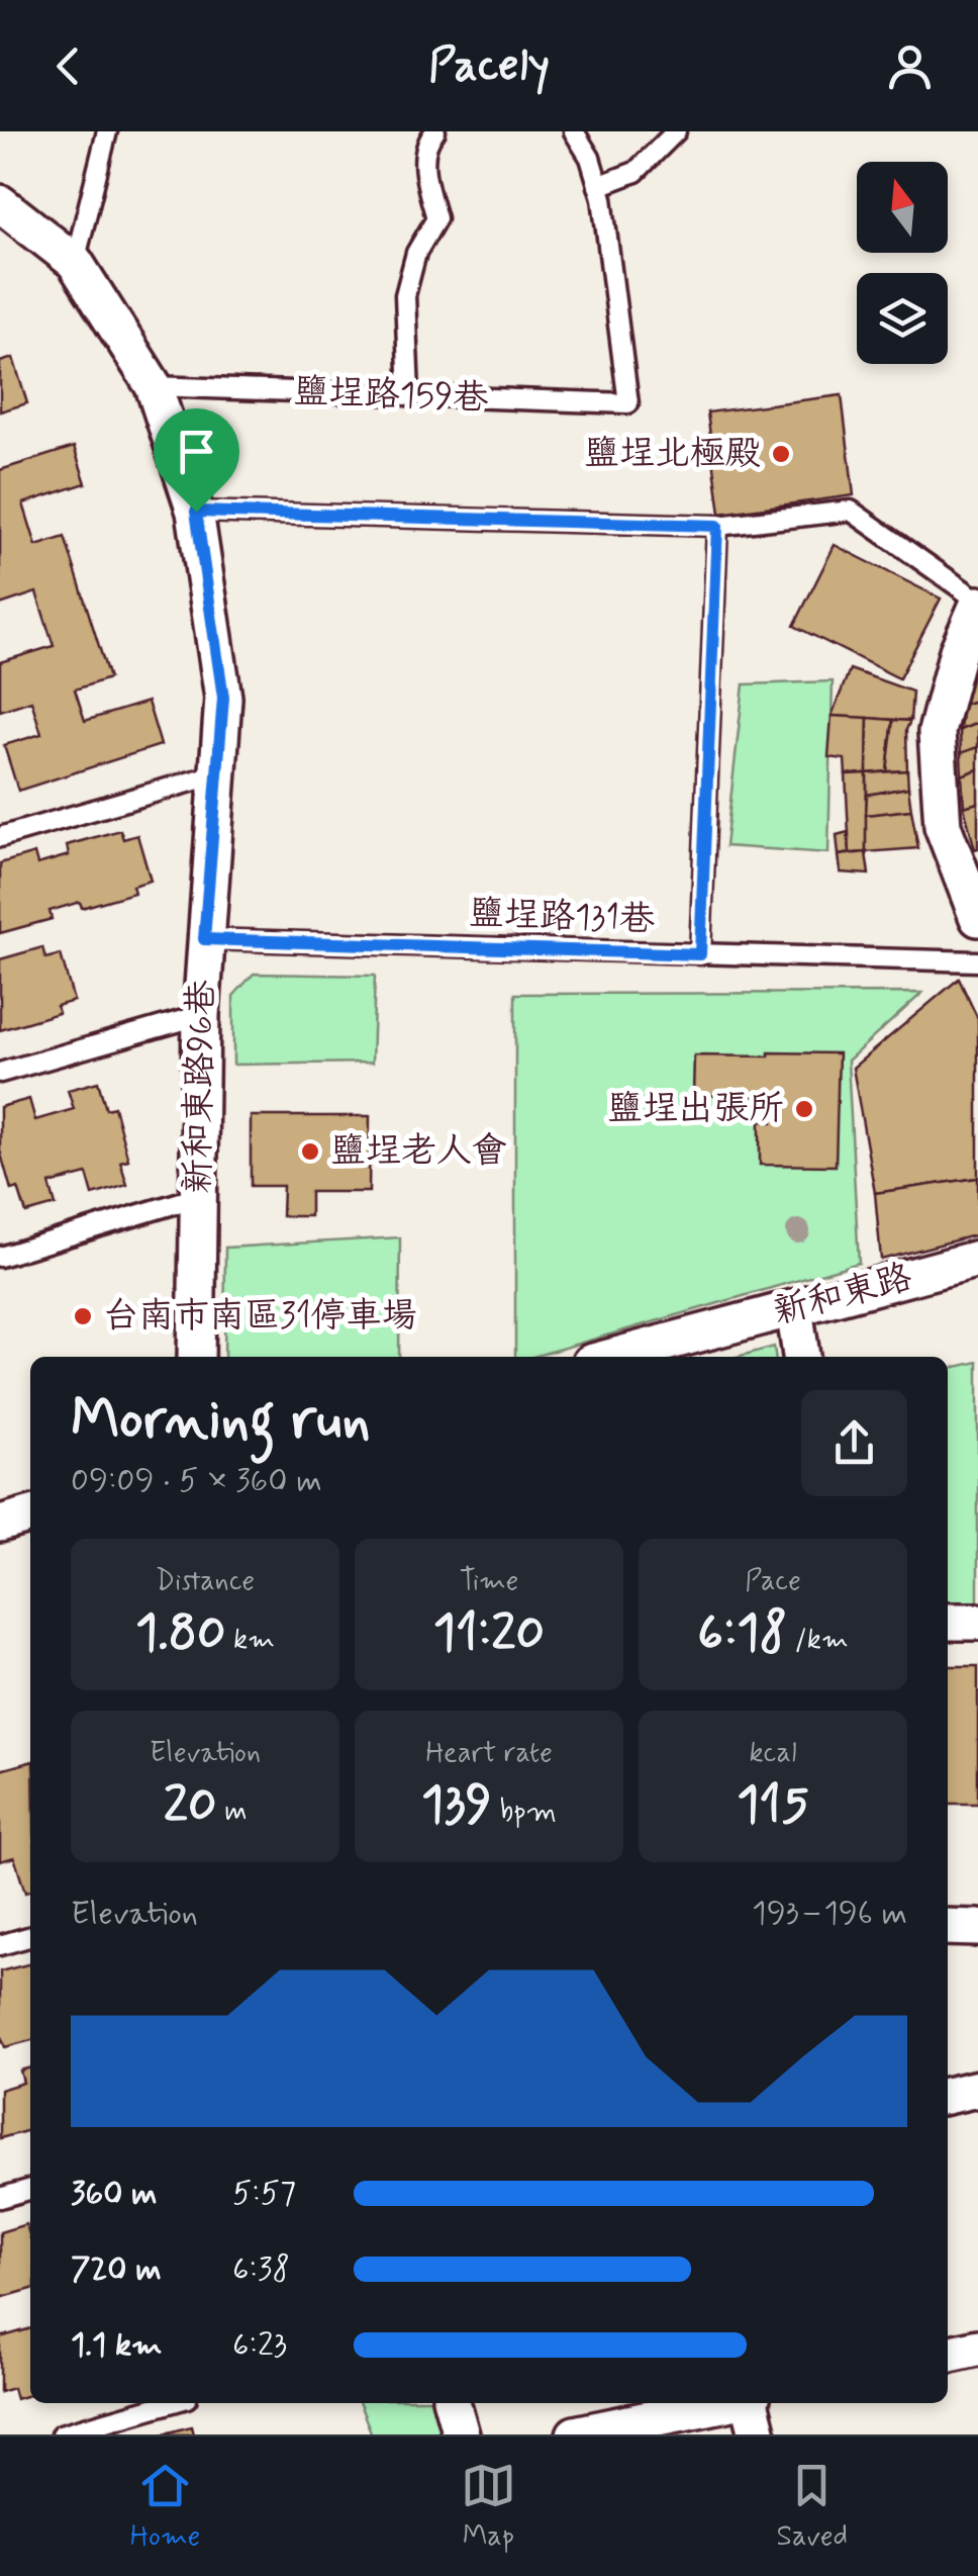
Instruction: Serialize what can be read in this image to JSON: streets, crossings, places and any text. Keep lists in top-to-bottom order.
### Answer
{
  "streets": {
    "street": ["新和東路96巷", "新和東路"],
    "lane": ["鹽埕路159巷", "鹽埕路131巷"]
  },
  "crossings": [
    ["鹽埕路131巷", "新和東路96巷"]
  ],
  "places": [
    "鹽埕北極殿",
    "鹽埕出張所",
    "鹽埕老人會",
    "台南市南區31停車場"
  ],
  "north": "top",
  "page": {
    "header": "Pacely",
    "heading": ["Morning run", "09:09 · 5 × 360 m"],
    "stats": [
      ["Distance", "1.80 km"],
      ["Time", "11:20"],
      ["Pace", "6:18 /km"],
      ["Elevation", "20 m"],
      ["Heart rate", "139 bpm"],
      ["kcal", "115"]
    ],
    "chart": ["Elevation", "193–196 m"],
    "list": [
      {
        "name": "360 m",
        "note": "5:57"
      },
      {
        "name": "720 m",
        "note": "6:38"
      },
      {
        "name": "1.1 km",
        "note": "6:23"
      }
    ],
    "tabs": ["Home", "Map", "Saved"]
  }
}
